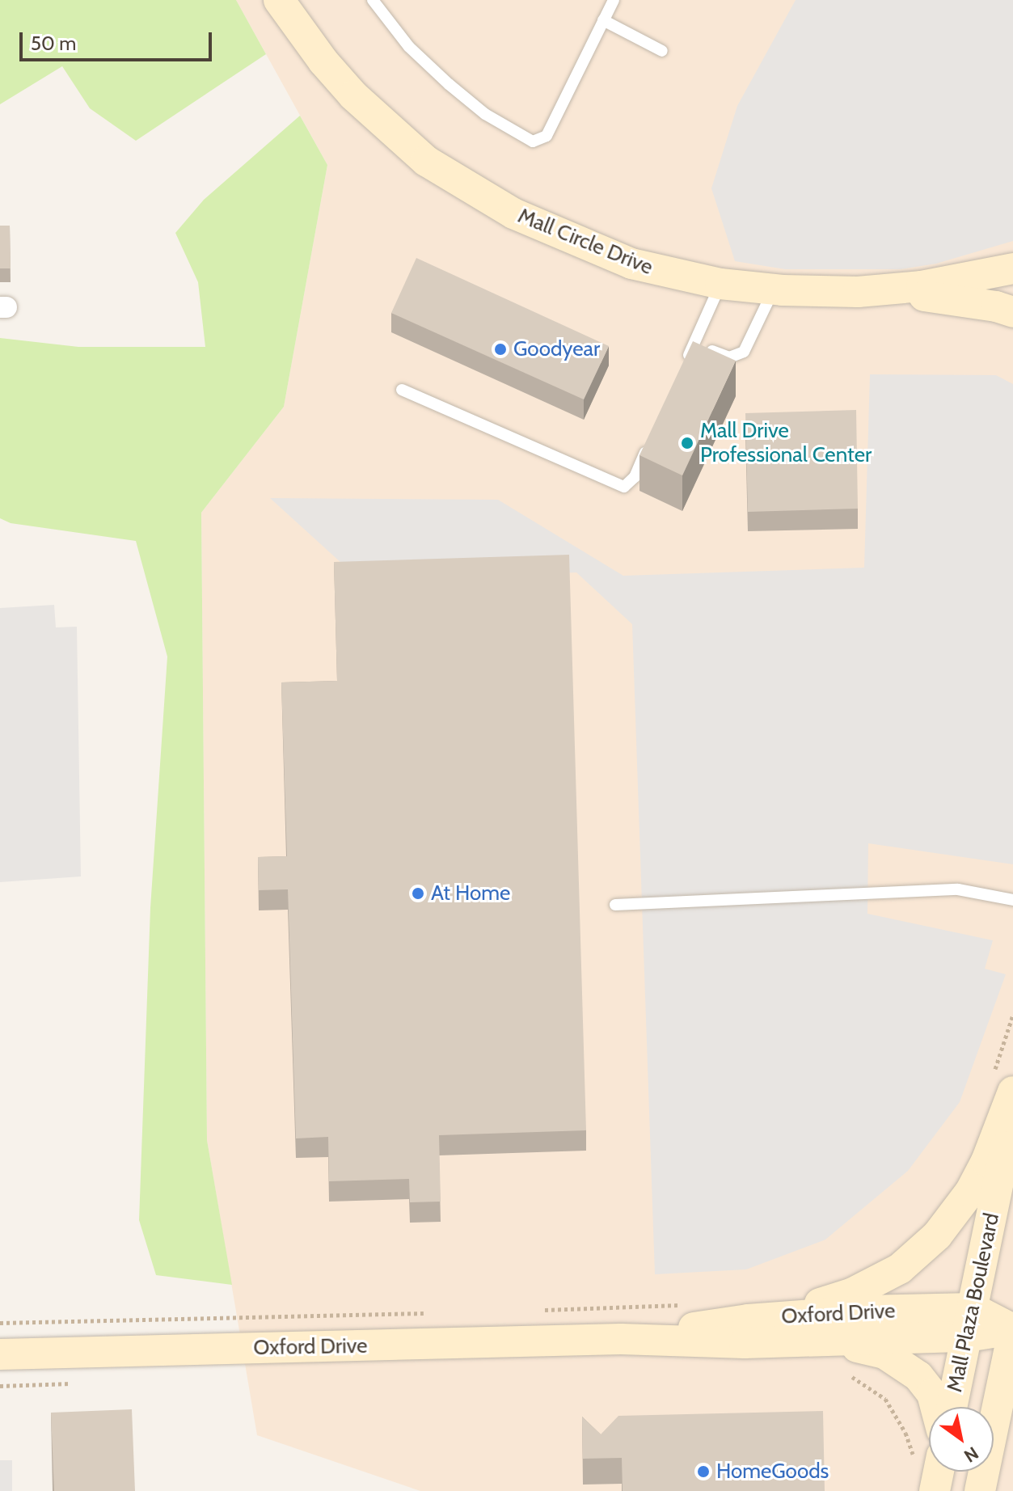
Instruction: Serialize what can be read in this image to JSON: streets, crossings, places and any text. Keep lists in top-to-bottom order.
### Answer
{
  "streets": {
    "street": ["Mall Circle Drive", "Mall Plaza Boulevard", "Oxford Drive"]
  },
  "crossings": [
    ["Mall Plaza Boulevard", "Oxford Drive"]
  ],
  "places": [
    "Goodyear",
    "Mall Drive Professional Center",
    "At Home",
    "HomeGoods"
  ],
  "scale_bar": "50 m",
  "north": "bottom right"
}
